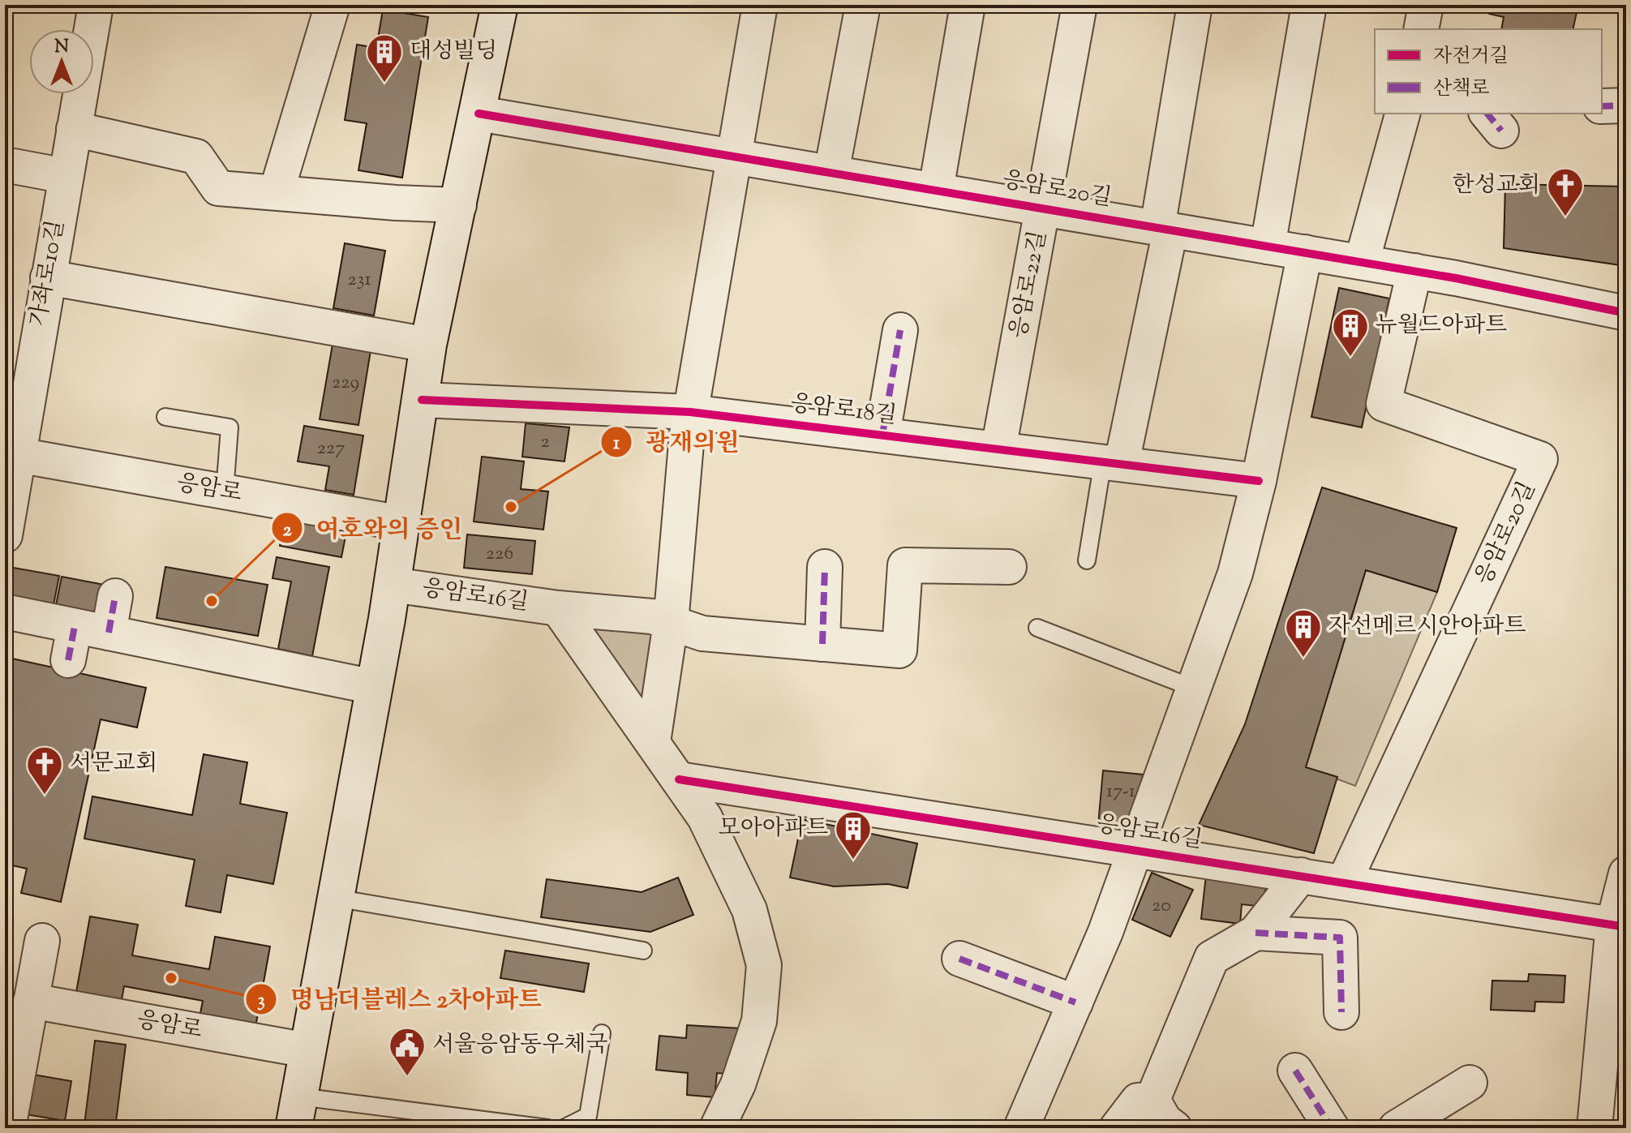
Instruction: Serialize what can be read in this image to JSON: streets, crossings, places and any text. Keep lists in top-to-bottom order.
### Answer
{
  "streets": {
    "street": [
      "응암로20길",
      "가좌로10길",
      "응암로22길",
      "응암로18길",
      "응암로",
      "응암로16길"
    ]
  },
  "crossings": [
    ["응암로20길", "응암로22길"],
    ["응암로20길", "응암로16길"],
    ["가좌로10길", "응암로"],
    ["응암로22길", "응암로18길"]
  ],
  "places": {
    "building": [
      "대성빌딩",
      "뉴월드아파트",
      "자선메르시안아파트",
      "모아아파트"
    ],
    "church": ["한성교회", "서문교회"],
    "other": ["광재의원", "여호와의 증인", "명남더블레스 2차아파트"],
    "public building": ["서울응암동우체국"]
  },
  "house_numbers": [
    "231",
    "229",
    "2",
    "227",
    "226",
    "17-1",
    "20"
  ],
  "legend": ["자전거길", "산책로"],
  "north": "top"
}
